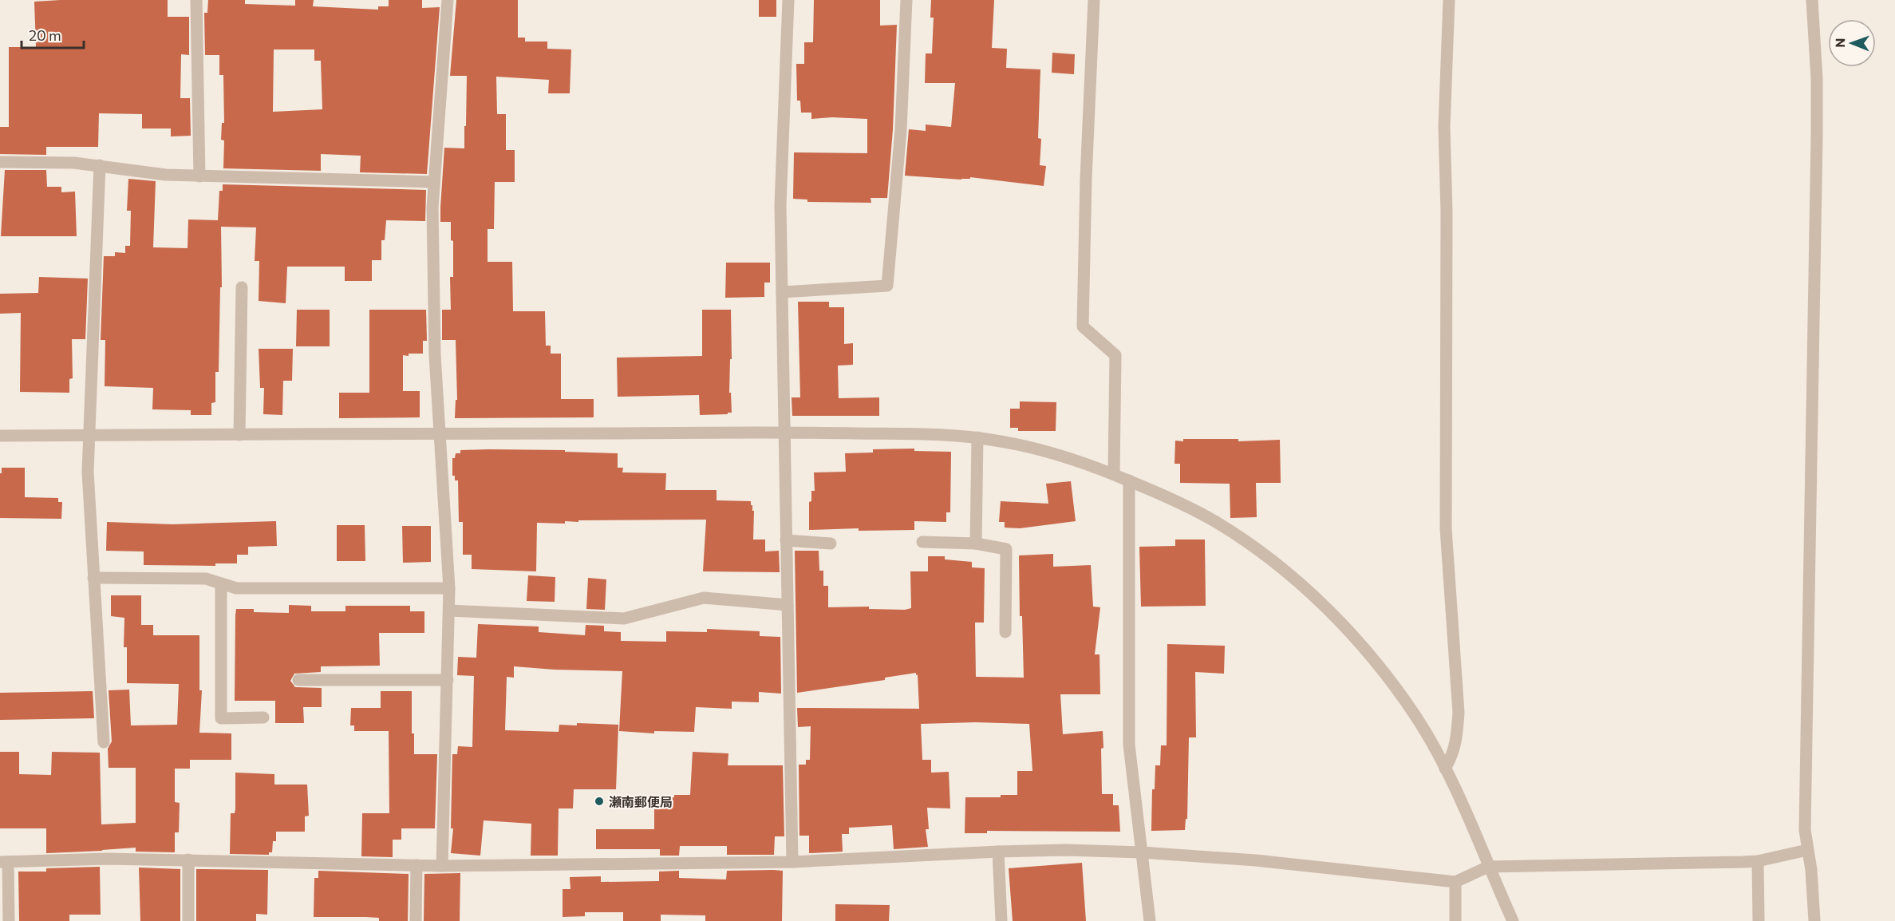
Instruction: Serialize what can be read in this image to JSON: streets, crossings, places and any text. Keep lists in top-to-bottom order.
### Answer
{
  "places": ["瀬南郵便局"],
  "scale_bar": "20 m",
  "north": "left"
}
